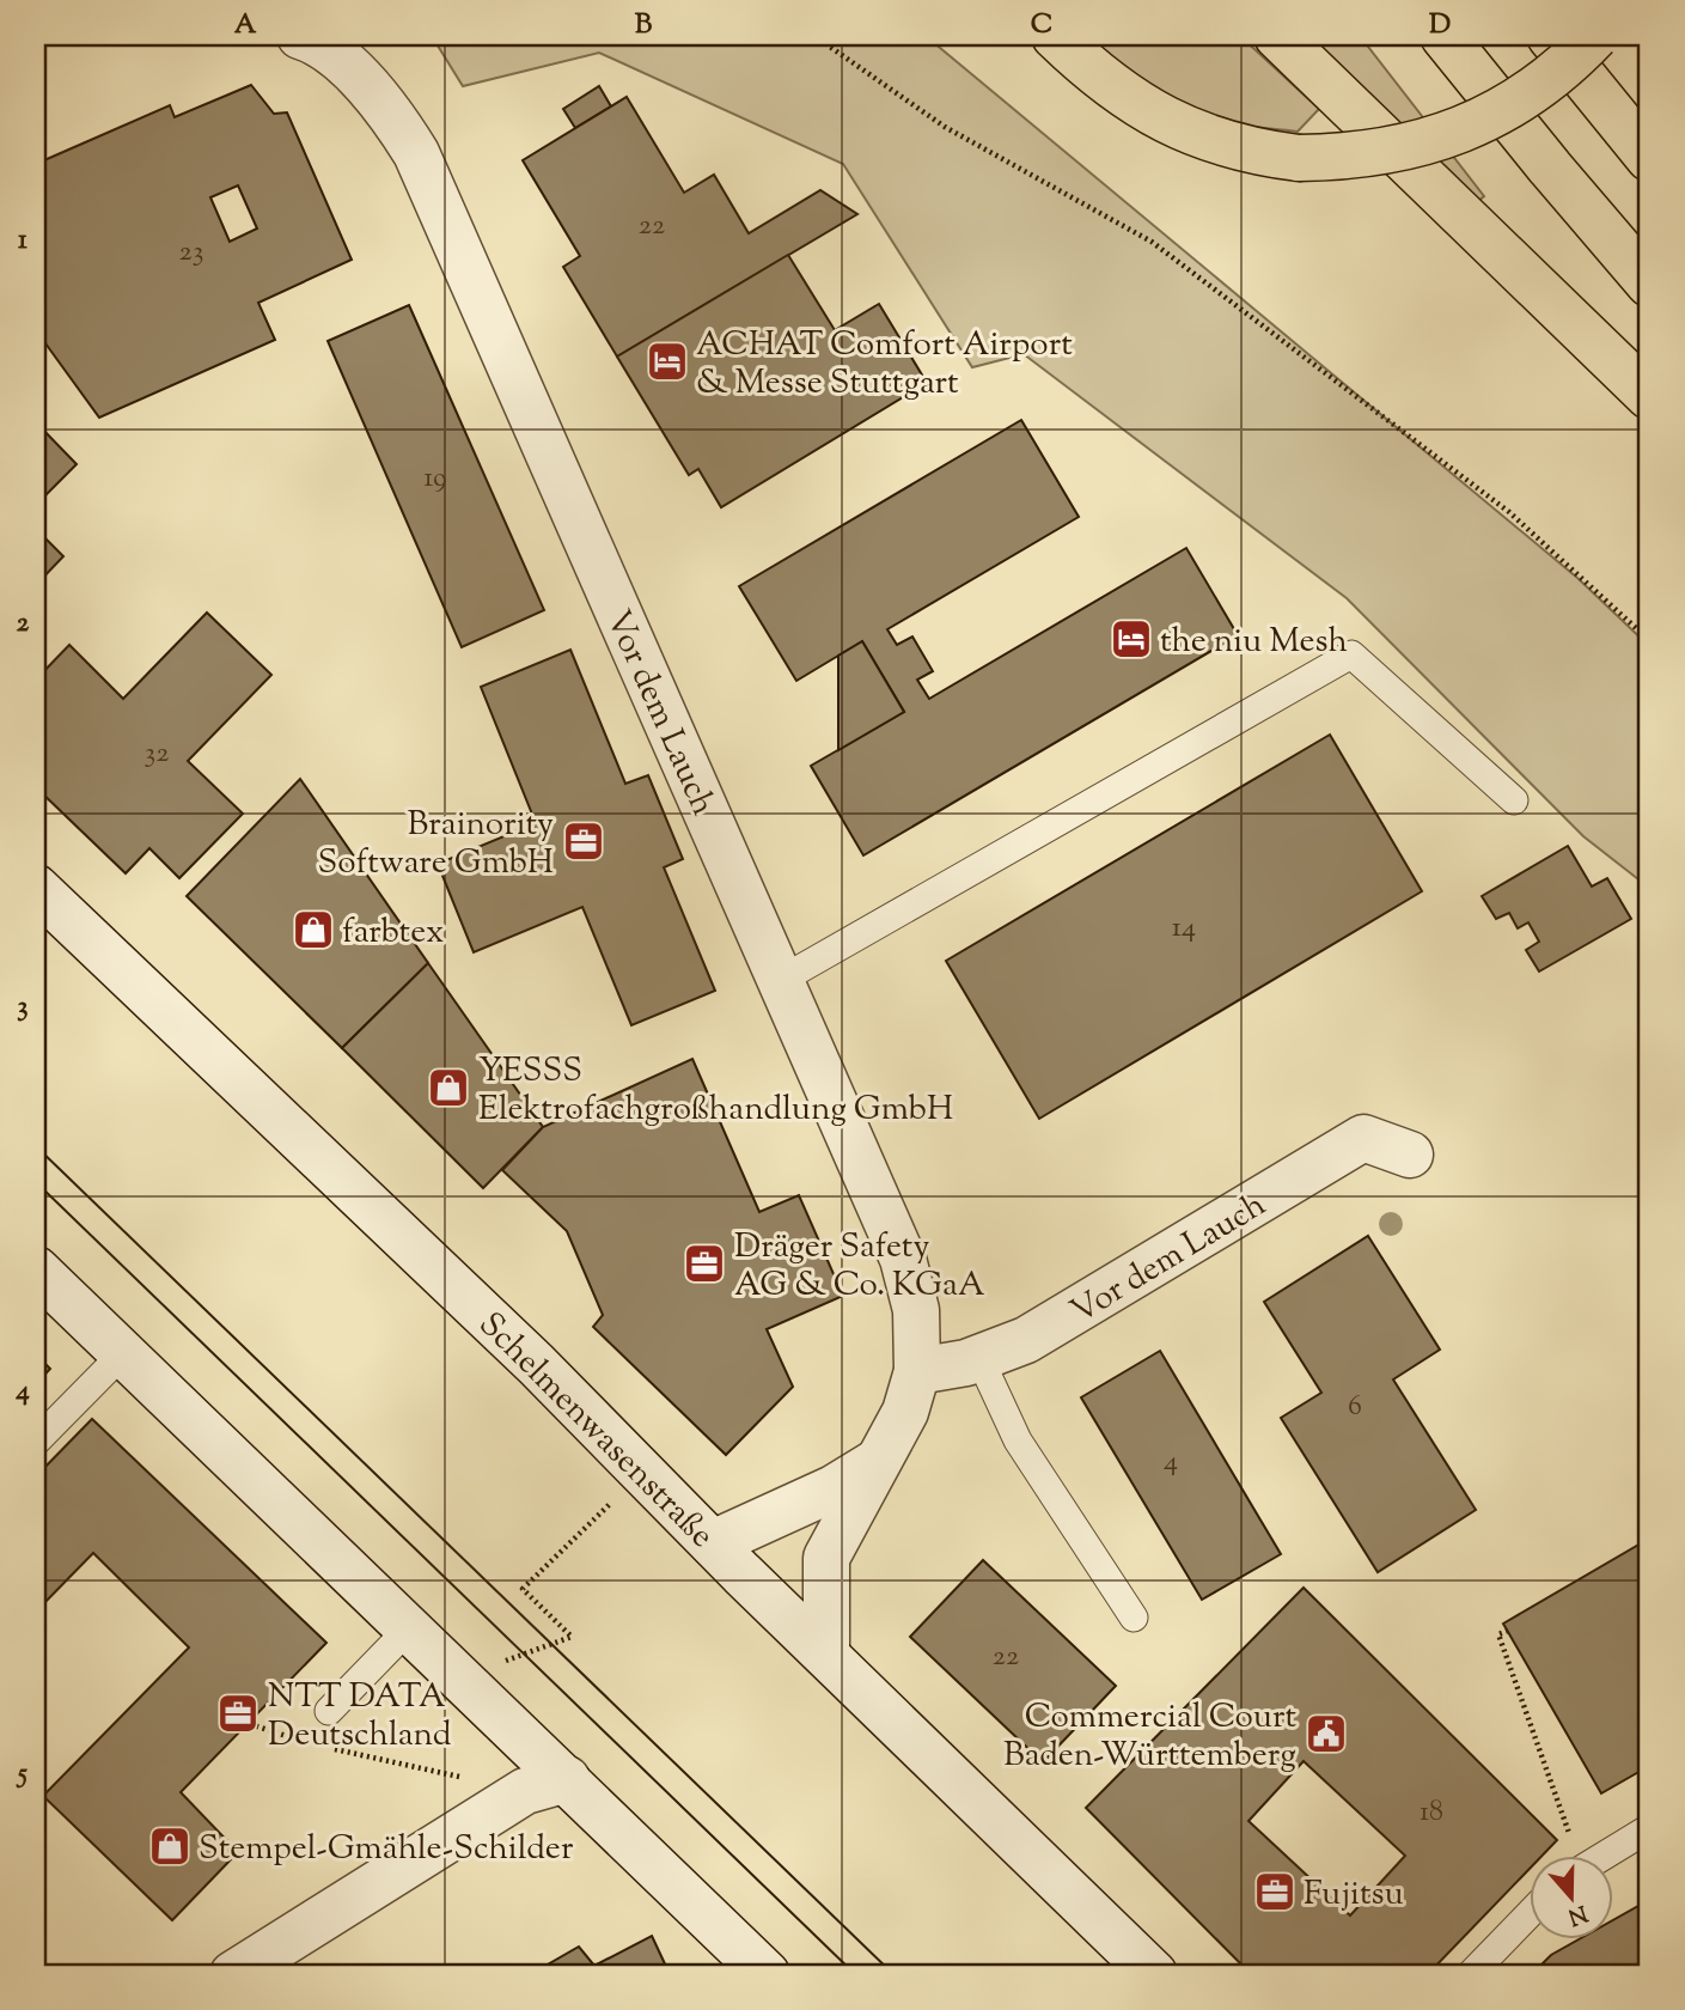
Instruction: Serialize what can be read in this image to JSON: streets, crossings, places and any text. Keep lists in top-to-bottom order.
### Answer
{
  "streets": {
    "street": ["Vor dem Lauch", "Schelmenwasenstraße"]
  },
  "crossings": [
    ["Vor dem Lauch", "Schelmenwasenstraße"]
  ],
  "places": {
    "hotel": ["ACHAT Comfort Airport & Messe Stuttgart", "the niu Mesh"],
    "office": [
      "Brainority Software GmbH",
      "Dräger Safety AG & Co. KGaA",
      "NTT DATA Deutschland",
      "Fujitsu"
    ],
    "shop": ["farbtex", "YESSS Elektrofachgroßhandlung GmbH", "Stempel-Gmähle-Schilder"],
    "public building": ["Commercial Court Baden-Württemberg"]
  },
  "house_numbers": [
    "22",
    "23",
    "19",
    "32",
    "14",
    "6",
    "4",
    "22",
    "18"
  ],
  "north": "bottom",
  "grid": {
    "columns": [
      "A",
      "B",
      "C",
      "D"
    ],
    "rows": [
      "1",
      "2",
      "3",
      "4",
      "5"
    ]
  }
}
